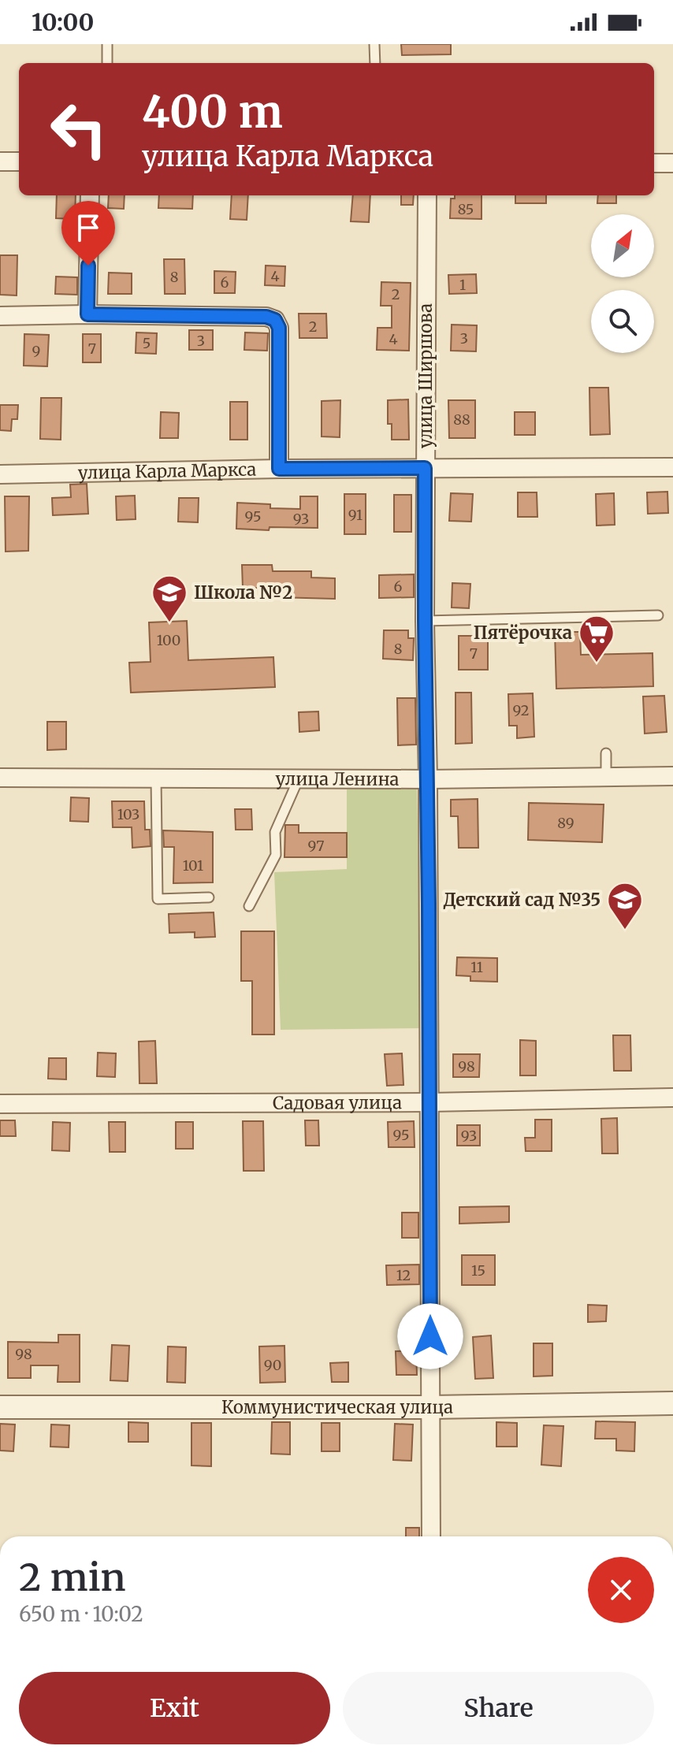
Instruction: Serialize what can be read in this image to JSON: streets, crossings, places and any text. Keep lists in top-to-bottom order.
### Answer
{
  "streets": {
    "street": [
      "улица Ширшова",
      "улица Карла Маркса",
      "улица Ленина",
      "Садовая улица",
      "Коммунистическая улица"
    ]
  },
  "crossings": [
    ["улица Ширшова", "улица Карла Маркса"],
    ["улица Ширшова", "улица Ленина"],
    ["улица Ширшова", "Садовая улица"],
    ["улица Ширшова", "Коммунистическая улица"]
  ],
  "places": {
    "school or university": ["Школа №2", "Детский сад №35"],
    "supermarket": ["Пятёрочка"]
  },
  "house_numbers": [
    "85",
    "4",
    "8",
    "6",
    "1",
    "2",
    "2",
    "3",
    "4",
    "3",
    "5",
    "7",
    "9",
    "88",
    "91",
    "95",
    "93",
    "6",
    "100",
    "8",
    "7",
    "92",
    "103",
    "89",
    "97",
    "101",
    "11",
    "98",
    "95",
    "93",
    "15",
    "12",
    "98",
    "90"
  ],
  "north": "top right",
  "page": {
    "status": "10:00",
    "turn": ["400 m", "улица Карла Маркса"],
    "heading": ["2 min", "650 m · 10:02"],
    "buttons": ["Exit", "Share"]
  }
}
